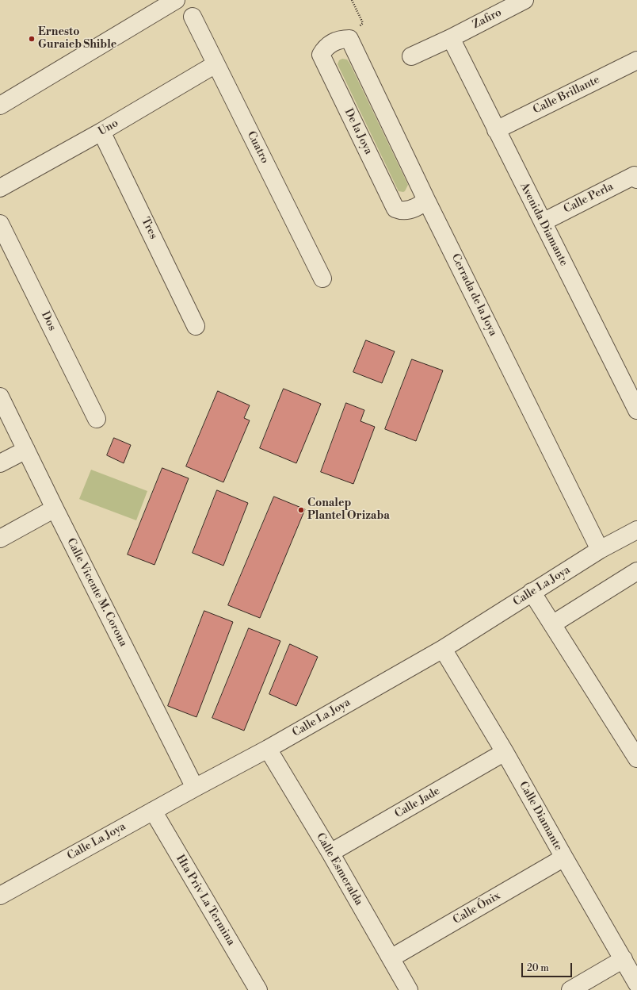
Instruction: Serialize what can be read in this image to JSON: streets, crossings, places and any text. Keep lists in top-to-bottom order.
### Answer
{
  "streets": {
    "street": [
      "Zafiro",
      "Calle Brillante",
      "Uno",
      "De la Joya",
      "Cuatro",
      "Calle Perla",
      "Avenida Diamante",
      "Tres",
      "Cerrada de la Joya",
      "Dos",
      "Calle La Joya",
      "Calle Vicente M. Corona",
      "Calle Jade",
      "Calle Diamante",
      "Calle Esmeralda",
      "Hta Priv La Termina",
      "Calle Ónix"
    ]
  },
  "crossings": [
    ["Zafiro", "Avenida Diamante"],
    ["Calle Brillante", "Avenida Diamante"],
    ["Uno", "Cuatro"],
    ["Uno", "Tres"],
    ["De la Joya", "Cerrada de la Joya"],
    ["Calle Perla", "Avenida Diamante"],
    ["Cerrada de la Joya", "Calle La Joya"],
    ["Calle La Joya", "Calle Vicente M. Corona"],
    ["Calle La Joya", "Calle Diamante"],
    ["Calle La Joya", "Calle Esmeralda"],
    ["Calle La Joya", "Hta Priv La Termina"],
    ["Calle Jade", "Calle Diamante"],
    ["Calle Jade", "Calle Esmeralda"],
    ["Calle Diamante", "Calle Ónix"],
    ["Calle Esmeralda", "Calle Ónix"]
  ],
  "places": ["Ernesto Guraieb Shible", "Conalep Plantel Orizaba"],
  "scale_bar": "20 m"
}
